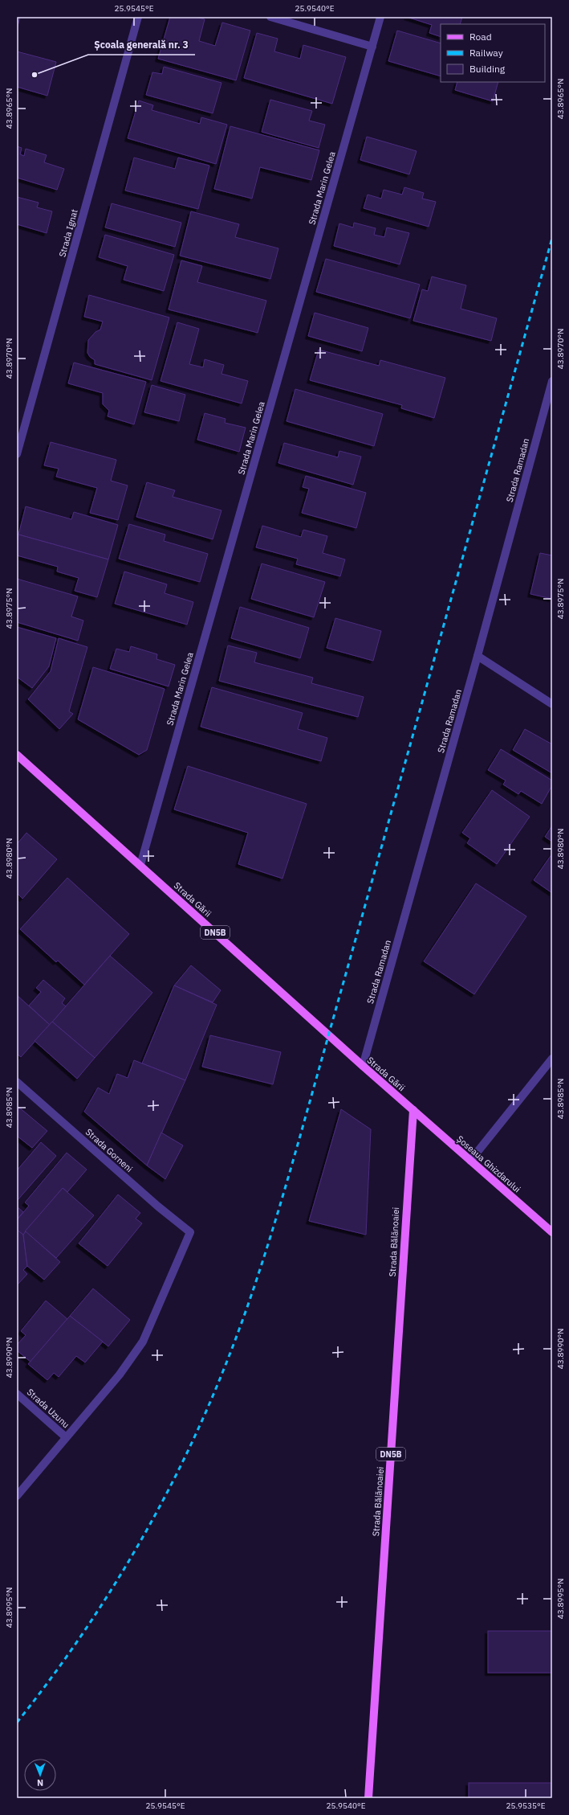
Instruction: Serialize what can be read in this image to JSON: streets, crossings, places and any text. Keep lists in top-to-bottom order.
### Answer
{
  "streets": {
    "main road": [
      "Strada Gării",
      "DN5B",
      "Șoseaua Ghizdarului",
      "Strada Bălănoaiei"
    ],
    "street": [
      "Strada Marin Gelea",
      "Strada Ignat",
      "Strada Ramadan",
      "Strada Gorneni",
      "Strada Uzunu"
    ]
  },
  "crossings": [
    ["Strada Marin Gelea", "Strada Gării"],
    ["Strada Ramadan", "Strada Gării"],
    ["Strada Gării", "Șoseaua Ghizdarului"],
    ["Strada Gării", "Strada Bălănoaiei"],
    ["Strada Gorneni", "Strada Uzunu"],
    ["Șoseaua Ghizdarului", "Strada Bălănoaiei"]
  ],
  "places": ["Școala generală nr. 3"],
  "legend": ["Road", "Railway", "Building"],
  "north": "bottom",
  "coordinates": [
    "25.9545°E",
    "25.9540°E",
    "43.8965°N",
    "43.8970°N",
    "43.8975°N",
    "43.8980°N",
    "43.8985°N",
    "43.8990°N",
    "43.8995°N",
    "25.9535°E"
  ]
}
